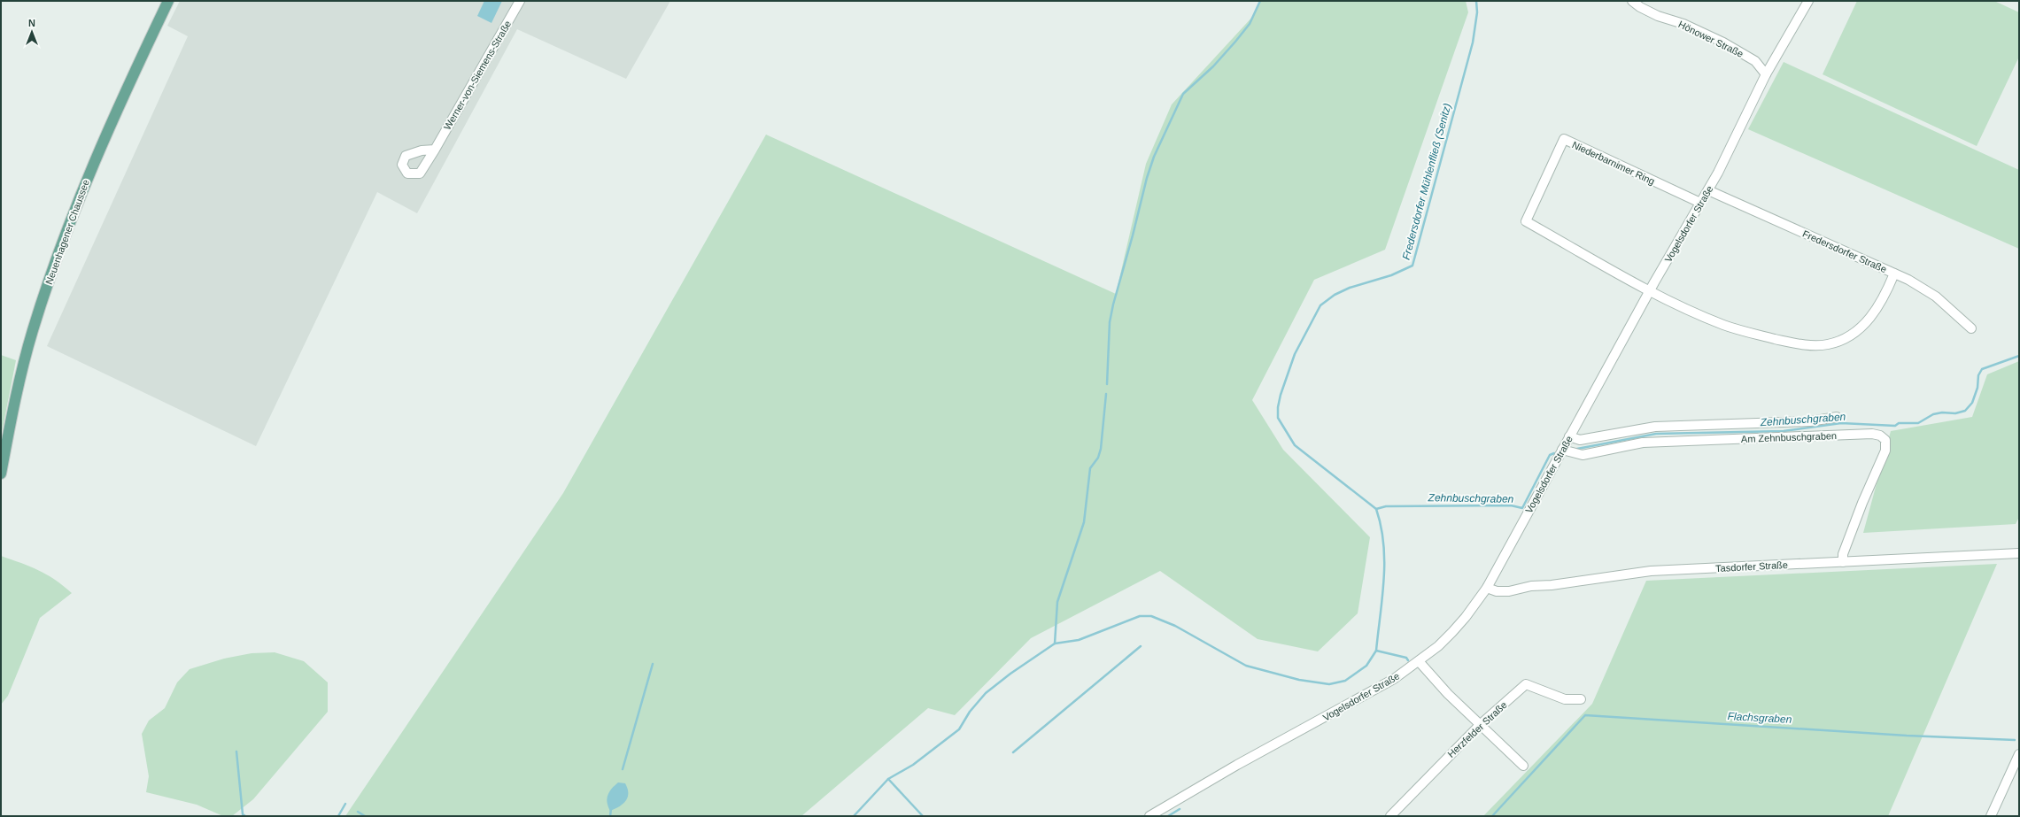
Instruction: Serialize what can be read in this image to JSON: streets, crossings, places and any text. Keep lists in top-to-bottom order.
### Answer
{
  "streets": {
    "main road": ["Neuenhagener Chaussee"],
    "street": [
      "Hönower Straße",
      "Werner-von-Siemens-Straße",
      "Niederbarnimer Ring",
      "Vogelsdorfer Straße",
      "Fredersdorfer Straße",
      "Am Zehnbuschgraben",
      "Tasdorfer Straße",
      "Herzfelder Straße"
    ]
  },
  "crossings": [
    ["Hönower Straße", "Vogelsdorfer Straße"],
    ["Niederbarnimer Ring", "Vogelsdorfer Straße"],
    ["Vogelsdorfer Straße", "Fredersdorfer Straße"],
    ["Vogelsdorfer Straße", "Am Zehnbuschgraben"],
    ["Vogelsdorfer Straße", "Tasdorfer Straße"],
    ["Am Zehnbuschgraben", "Tasdorfer Straße"]
  ],
  "water": ["Fredersdorfer Mühlenfließ (Senitz)", "Zehnbuschgraben", "Flachsgraben"],
  "north": "top"
}
